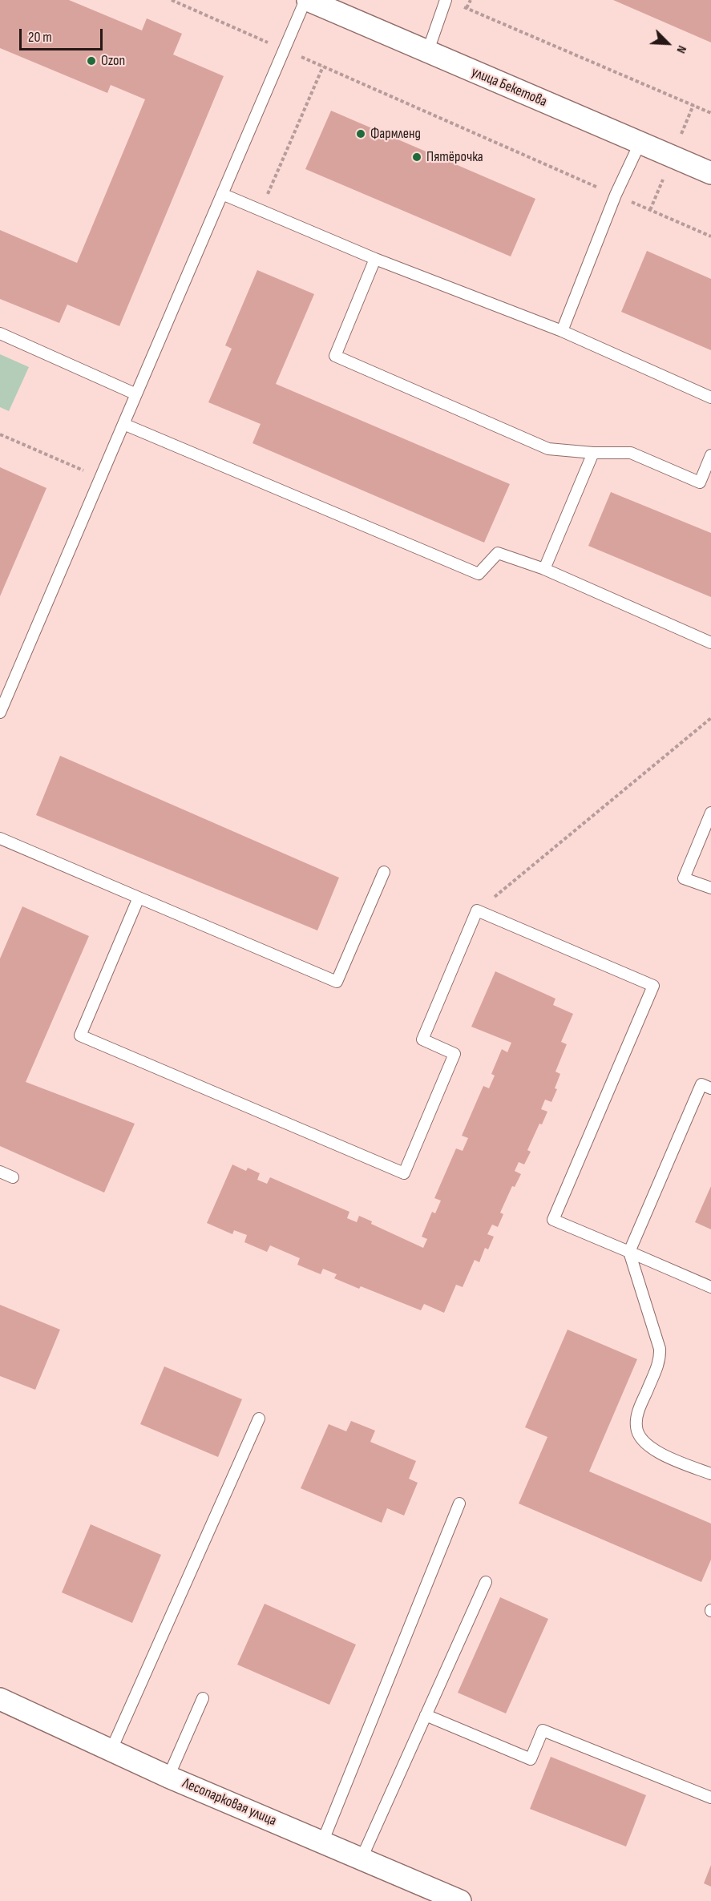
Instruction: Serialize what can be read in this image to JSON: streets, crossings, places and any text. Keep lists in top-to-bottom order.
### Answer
{
  "streets": {
    "street": ["улица Бекетова", "Лесопарковая улица"]
  },
  "places": ["Ozon", "Фармленд", "Пятёрочка"],
  "scale_bar": "20 m",
  "north": "bottom right"
}
